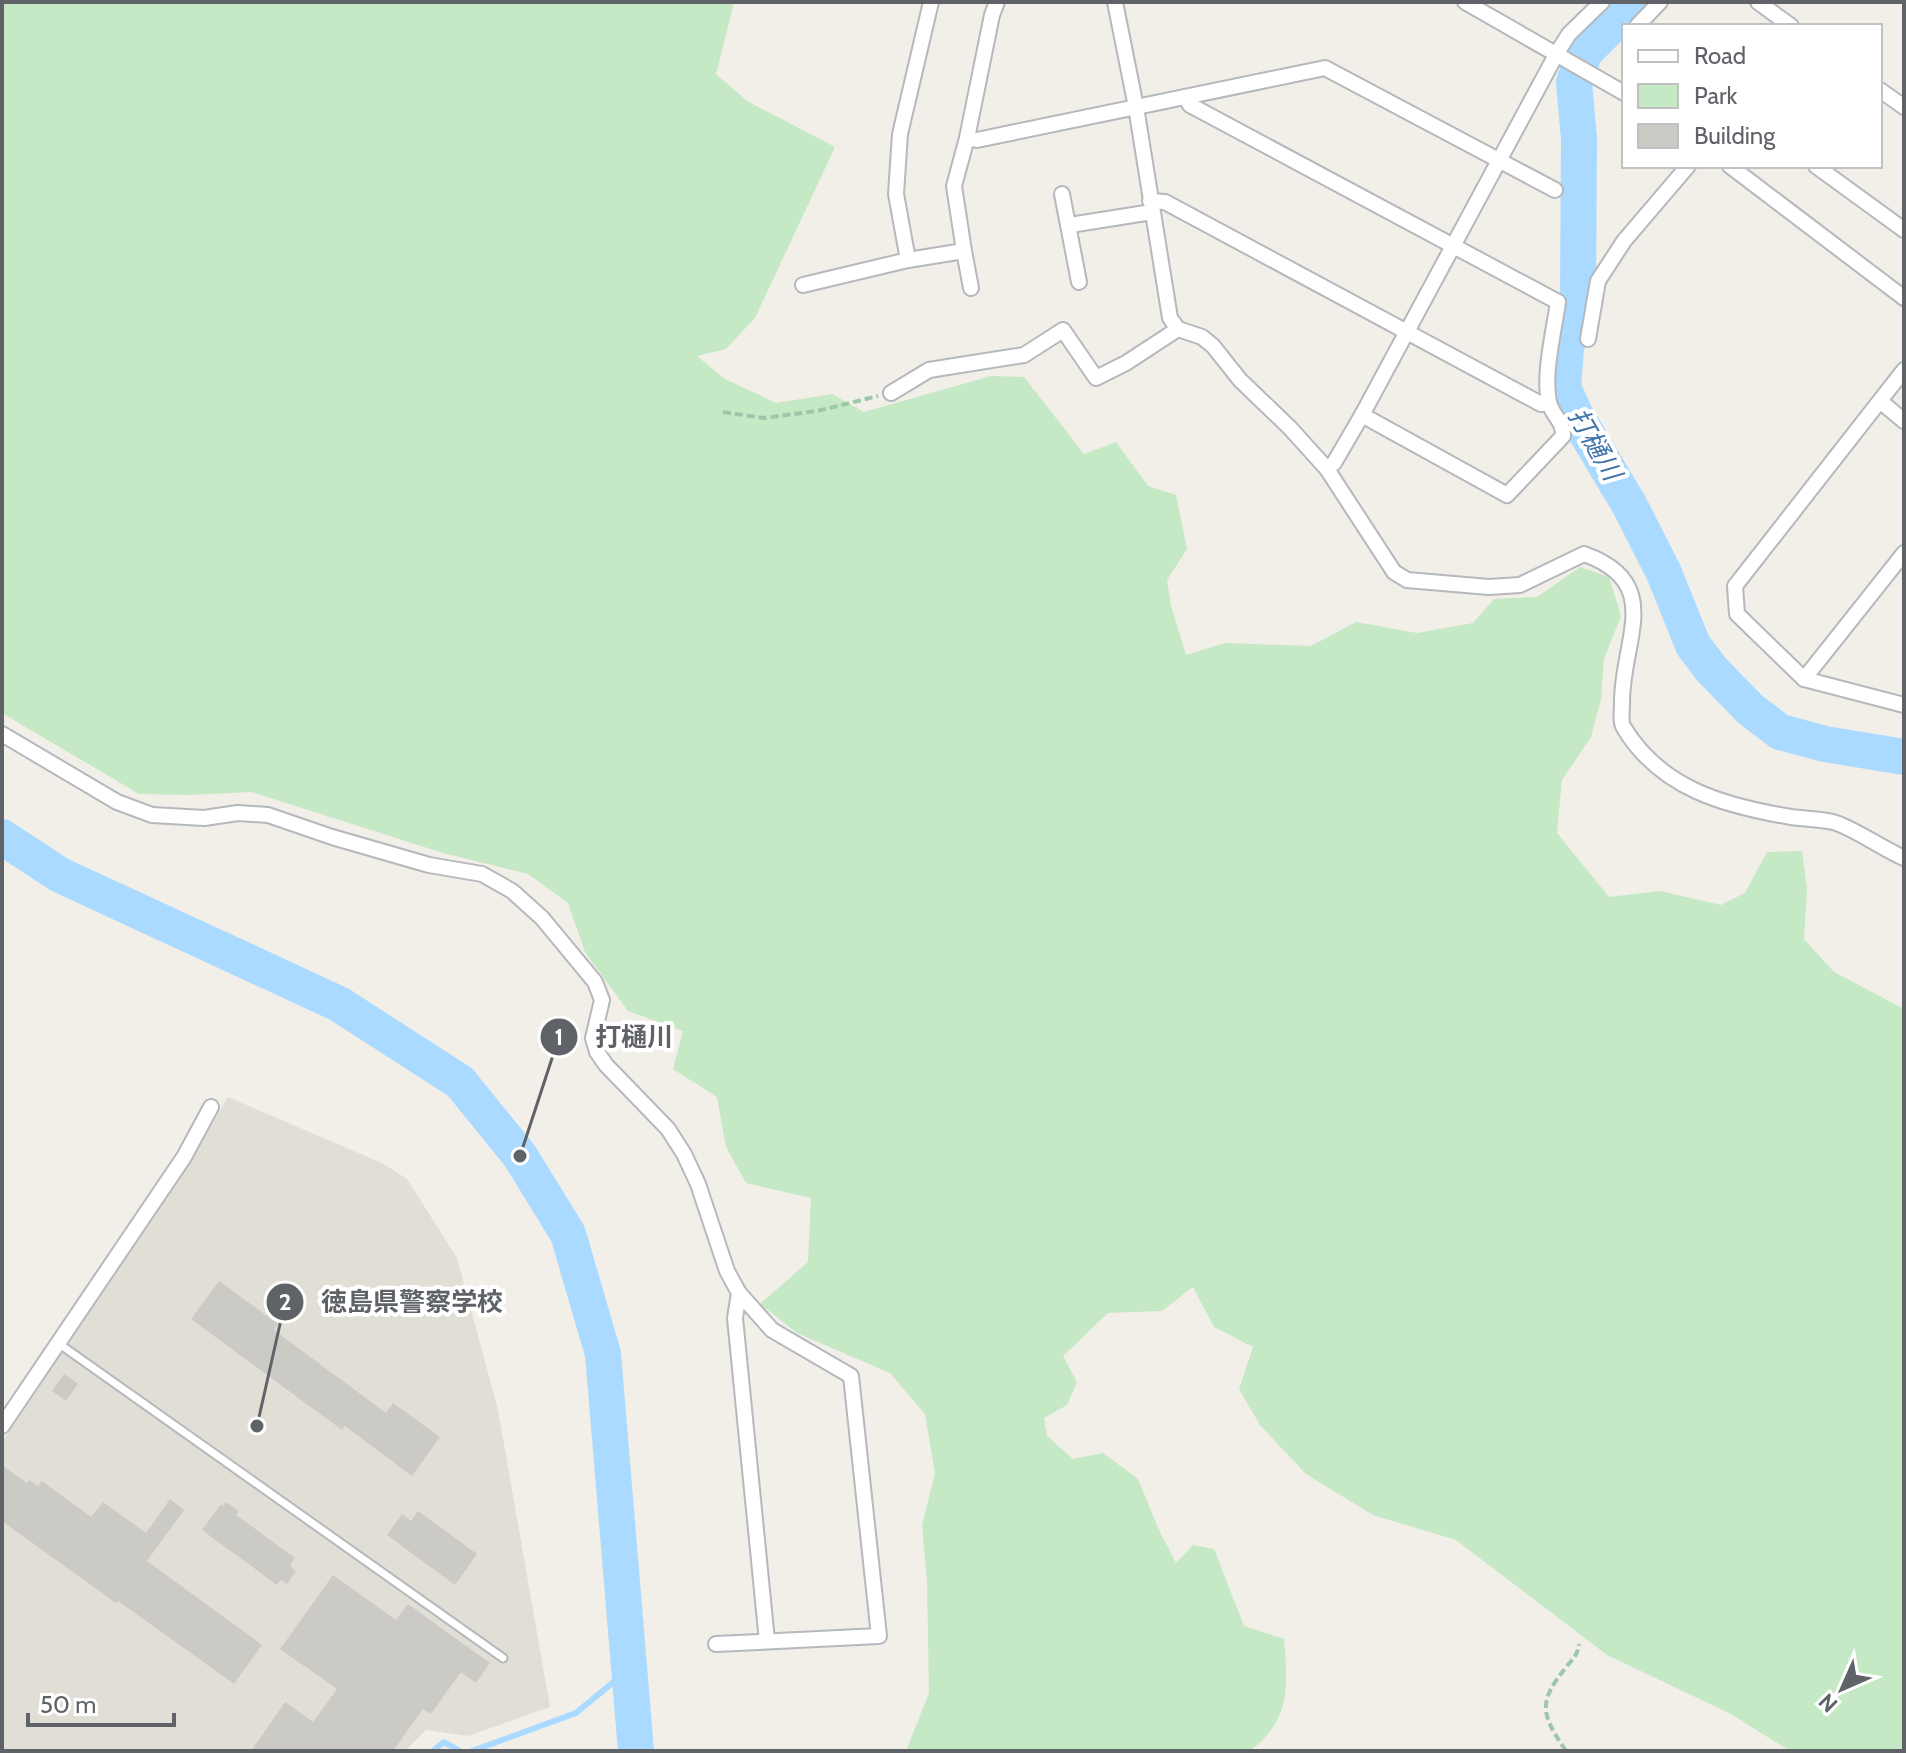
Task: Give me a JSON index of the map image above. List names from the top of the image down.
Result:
{
  "water": ["打樋川"],
  "places": ["打樋川", "徳島県警察学校"],
  "legend": ["Road", "Park", "Building"],
  "scale_bar": "50 m",
  "north": "bottom left"
}
